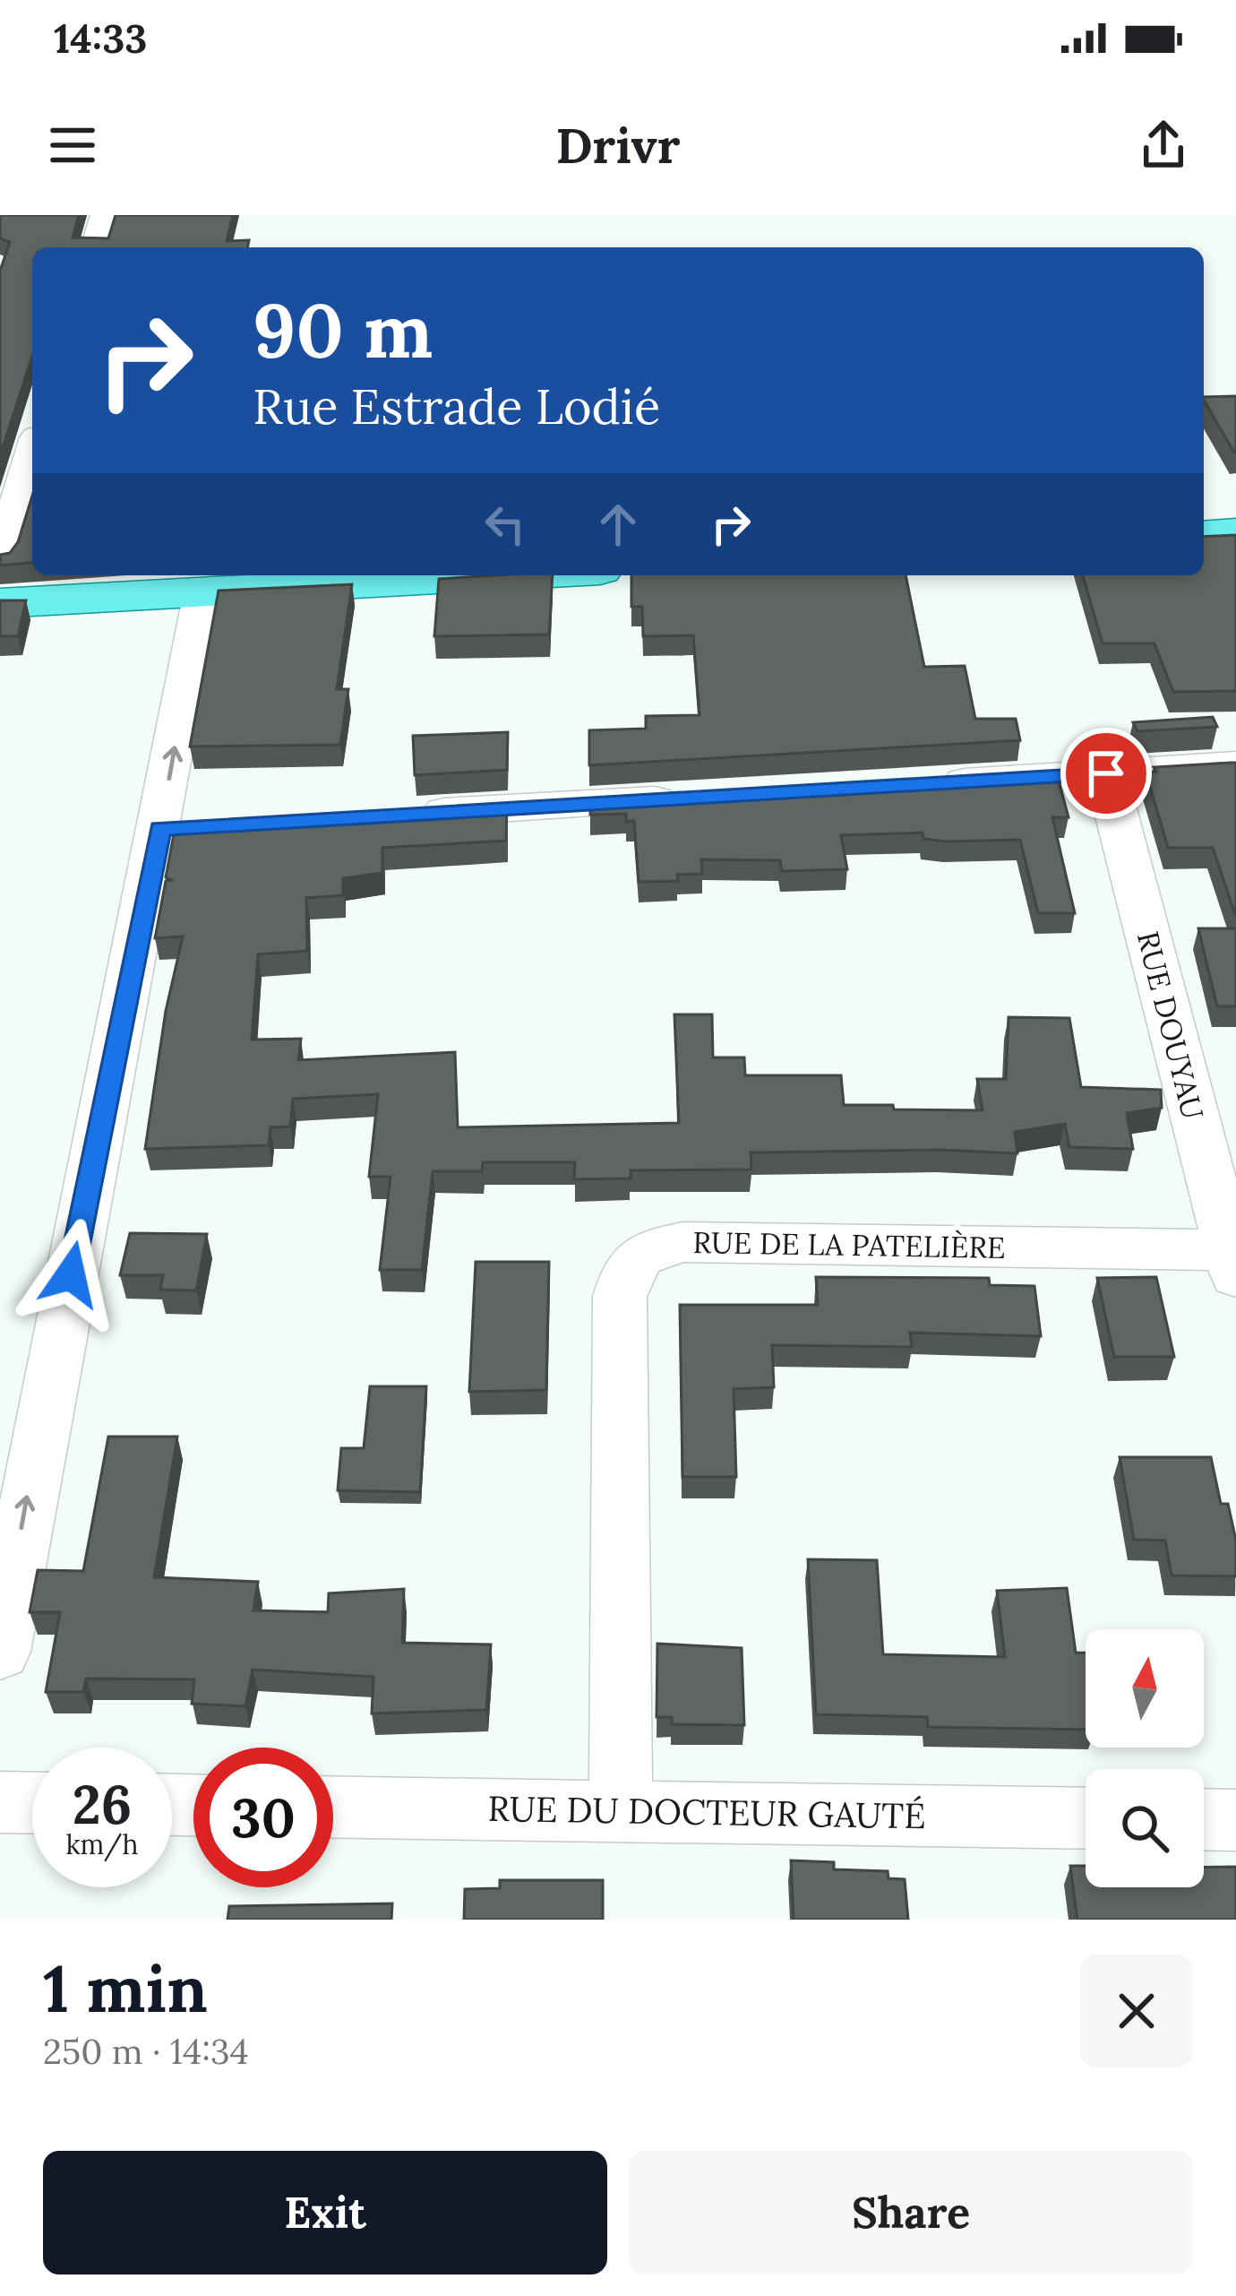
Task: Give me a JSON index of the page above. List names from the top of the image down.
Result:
{
  "streets": {
    "street": ["RUE DOUYAU", "RUE DE LA PATELIÈRE", "RUE DU DOCTEUR GAUTÉ"]
  },
  "crossings": [
    ["RUE DOUYAU", "RUE DE LA PATELIÈRE"],
    ["RUE DE LA PATELIÈRE", "RUE DU DOCTEUR GAUTÉ"]
  ],
  "north": "top",
  "page": {
    "status": "14:33",
    "header": "Drivr",
    "turn": ["90 m", "Rue Estrade Lodié"],
    "speed": "26 km/h",
    "limit": "30",
    "heading": ["1 min", "250 m · 14:34"],
    "buttons": ["Exit", "Share"]
  }
}
